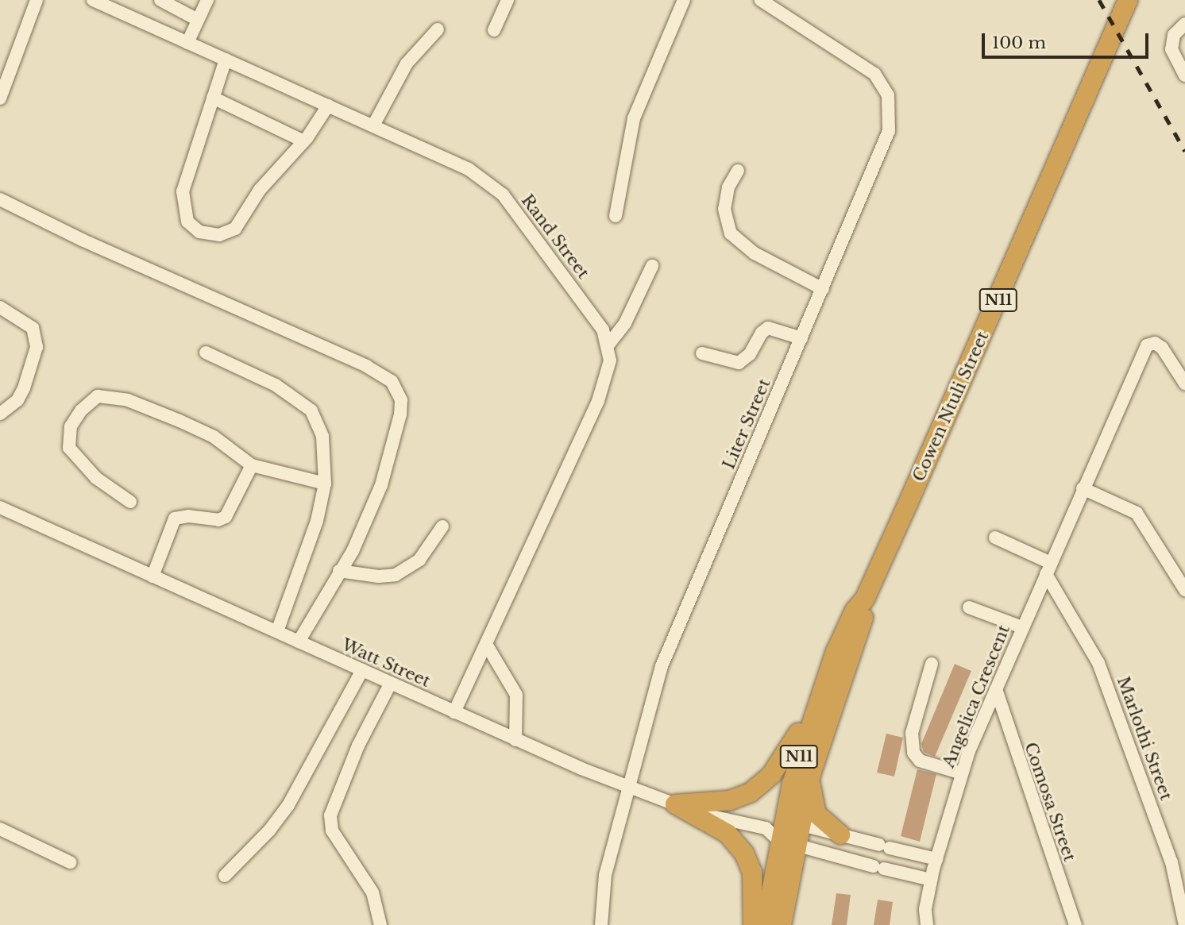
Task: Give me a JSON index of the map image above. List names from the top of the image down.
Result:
{
  "streets": {
    "highway": ["N11", "Cowen Ntuli Street"],
    "street": [
      "Rand Street",
      "Liter Street",
      "Watt Street",
      "Angelica Crescent",
      "Marlothi Street",
      "Comosa Street"
    ]
  },
  "crossings": [
    ["Cowen Ntuli Street", "Watt Street"],
    ["Liter Street", "Watt Street"],
    ["Watt Street", "Angelica Crescent"],
    ["Angelica Crescent", "Marlothi Street"],
    ["Angelica Crescent", "Comosa Street"]
  ],
  "scale_bar": "100 m"
}
